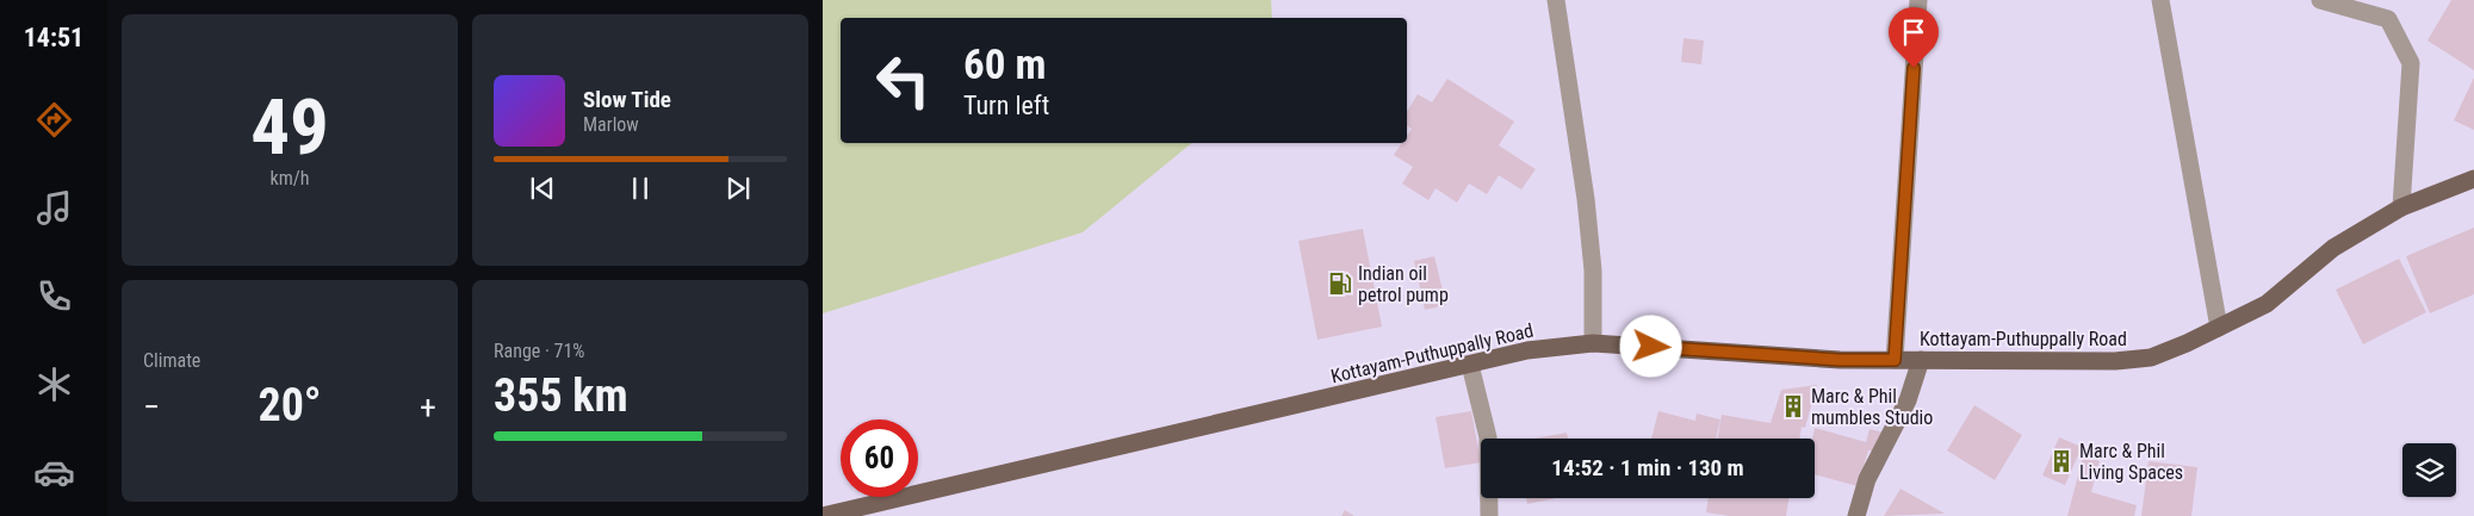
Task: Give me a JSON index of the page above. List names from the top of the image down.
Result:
{
  "streets": {
    "main road": ["Kottayam-Puthuppally Road"]
  },
  "places": {
    "fuel station": ["Indian oil petrol pump"],
    "building": ["Marc & Phil mumbles Studio", "Marc & Phil Living Spaces"]
  },
  "page": {
    "tabs": "14:51",
    "tile": [
      ["49", "km/h"],
      "Climate",
      ["Range · 71%", "355 km"]
    ],
    "turn": ["60 m", "Turn left"],
    "song": ["Slow Tide", "Marlow"],
    "heat": ["−", "20°", "+"],
    "limit": "60",
    "trip": "14:52 · 1 min · 130 m"
  }
}
